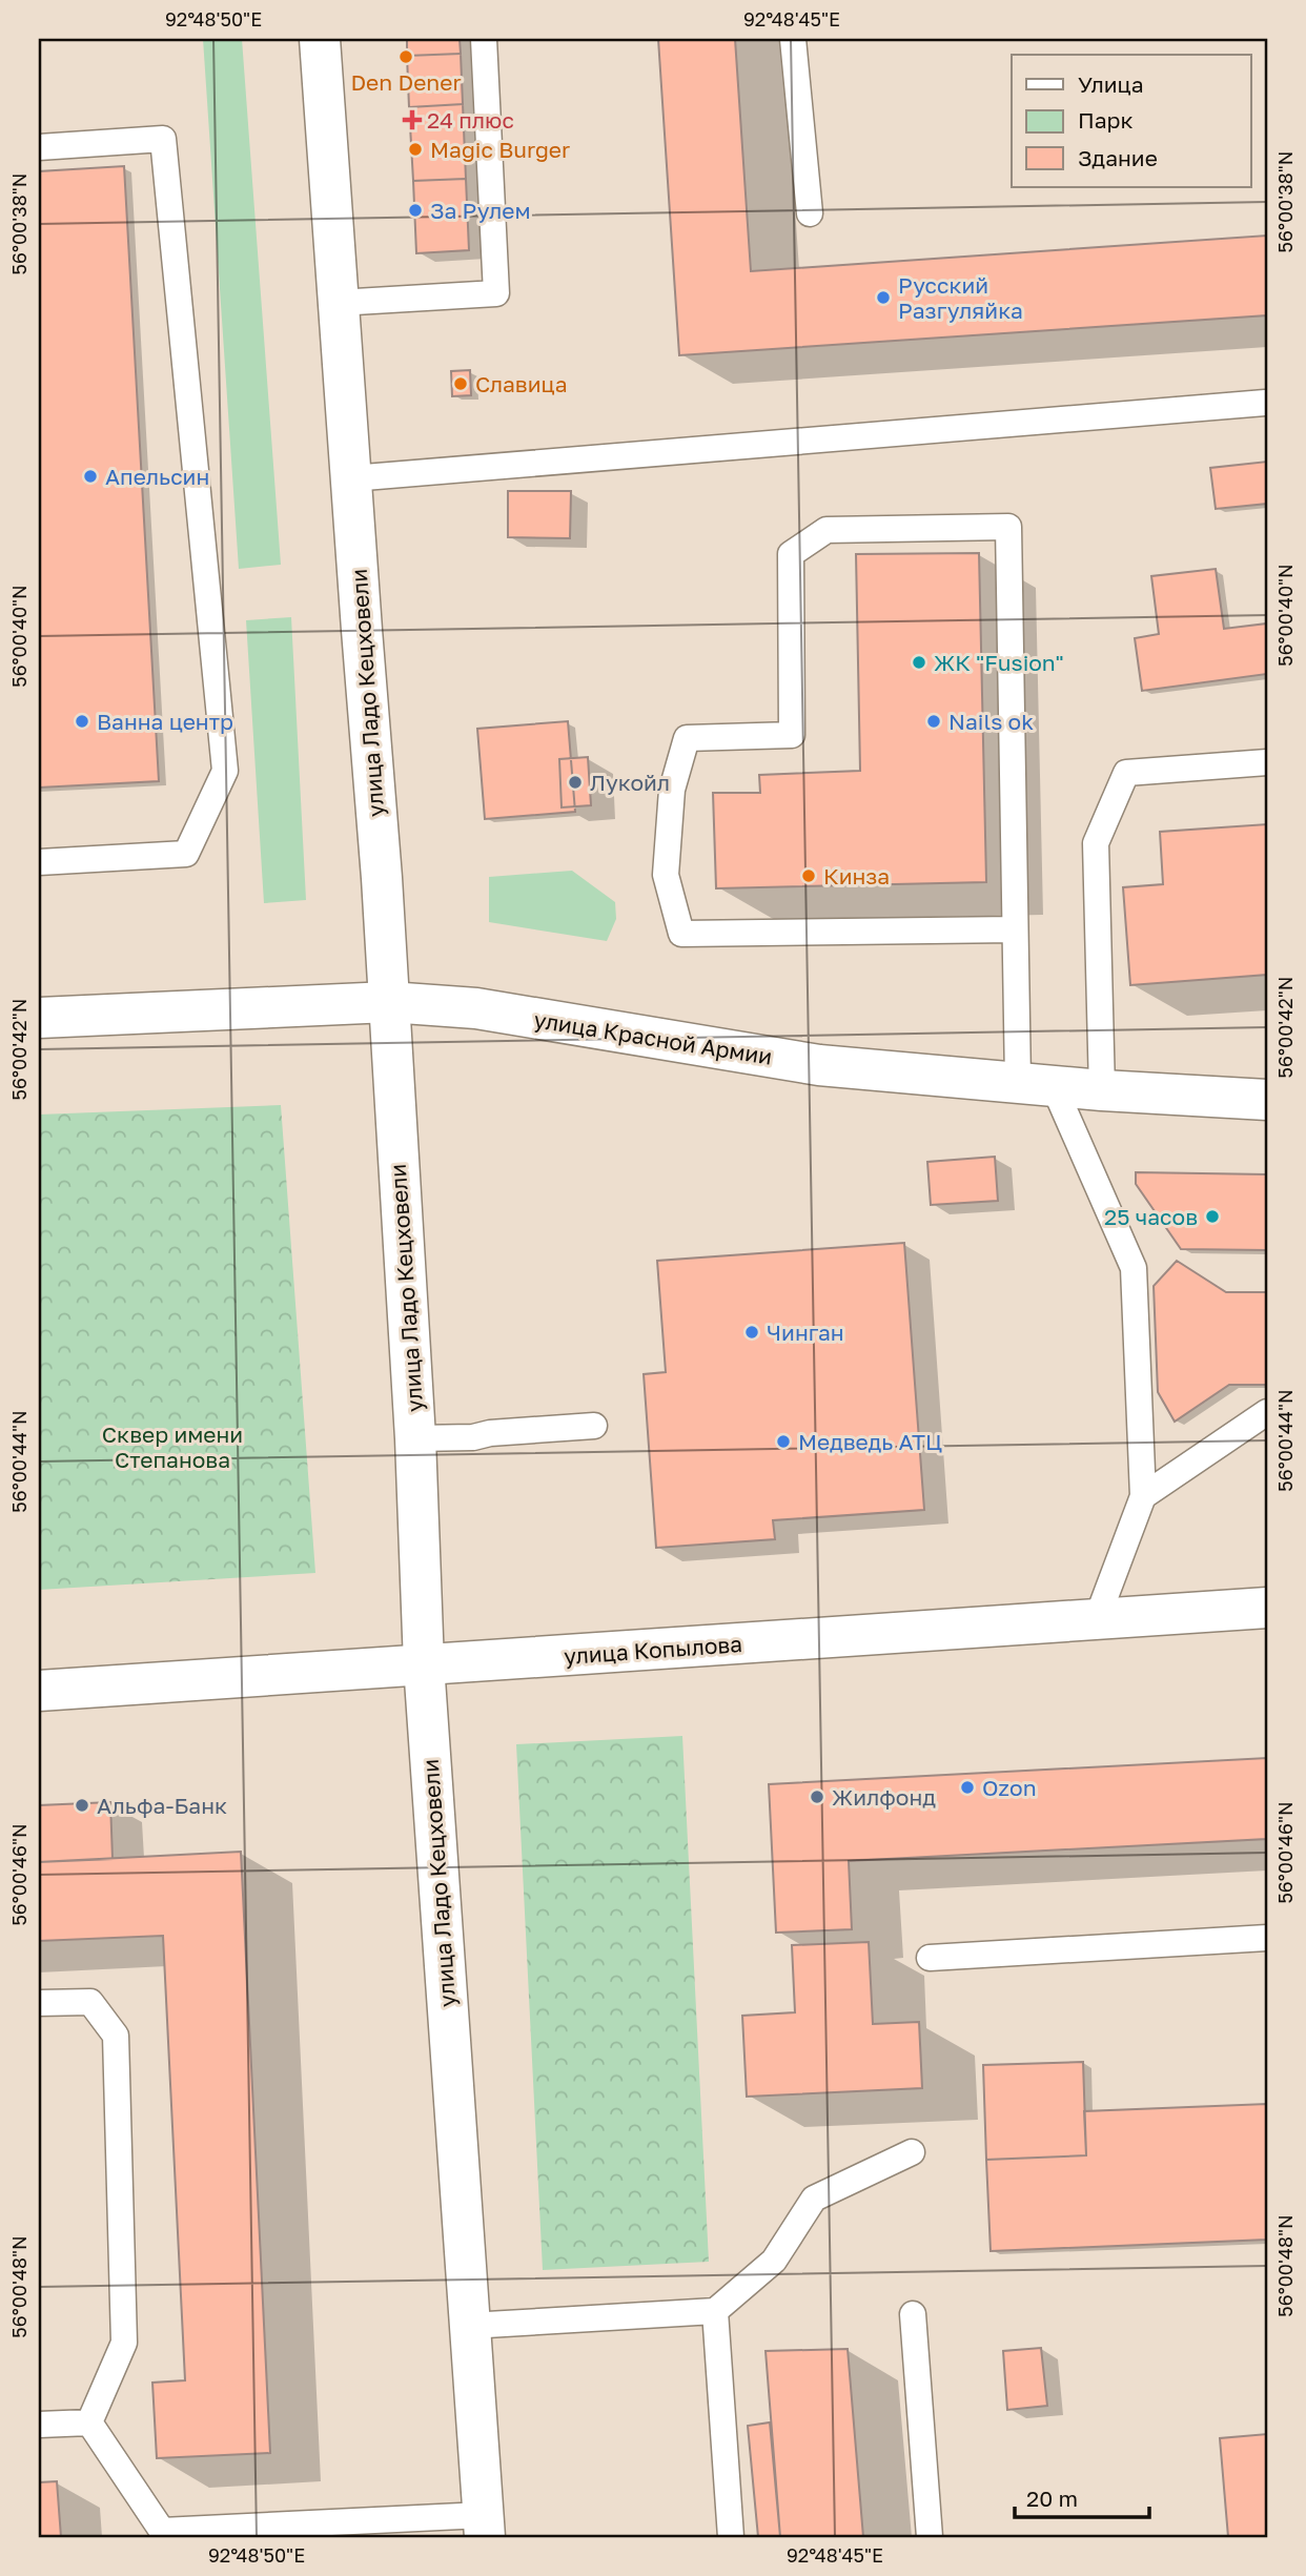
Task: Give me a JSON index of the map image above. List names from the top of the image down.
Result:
{
  "streets": {
    "main road": ["улица Ладо Кецховели", "улица Красной Армии", "улица Копылова"]
  },
  "crossings": [
    ["улица Ладо Кецховели", "улица Красной Армии"],
    ["улица Ладо Кецховели", "улица Копылова"]
  ],
  "parks": ["Сквер имени Степанова"],
  "places": {
    "other": [
      "Den Dener",
      "Magic Burger",
      "За Рулем",
      "Русский Разгуляйка",
      "Славица",
      "Апельсин",
      "ЖК \"Fusion\"",
      "Ванна центр",
      "Nails ok",
      "Лукойл",
      "Кинза",
      "25 часов",
      "Чинган",
      "Медведь АТЦ",
      "Ozon",
      "Жилфонд",
      "Альфа-Банк"
    ],
    "health": ["24 плюс"]
  },
  "legend": ["Улица", "Парк", "Здание"],
  "scale_bar": "20 m",
  "coordinates": [
    "92°48'50\"E",
    "92°48'45\"E",
    "56°00'38\"N",
    "56°00'40\"N",
    "56°00'42\"N",
    "56°00'44\"N",
    "56°00'46\"N",
    "56°00'48\"N"
  ]
}
